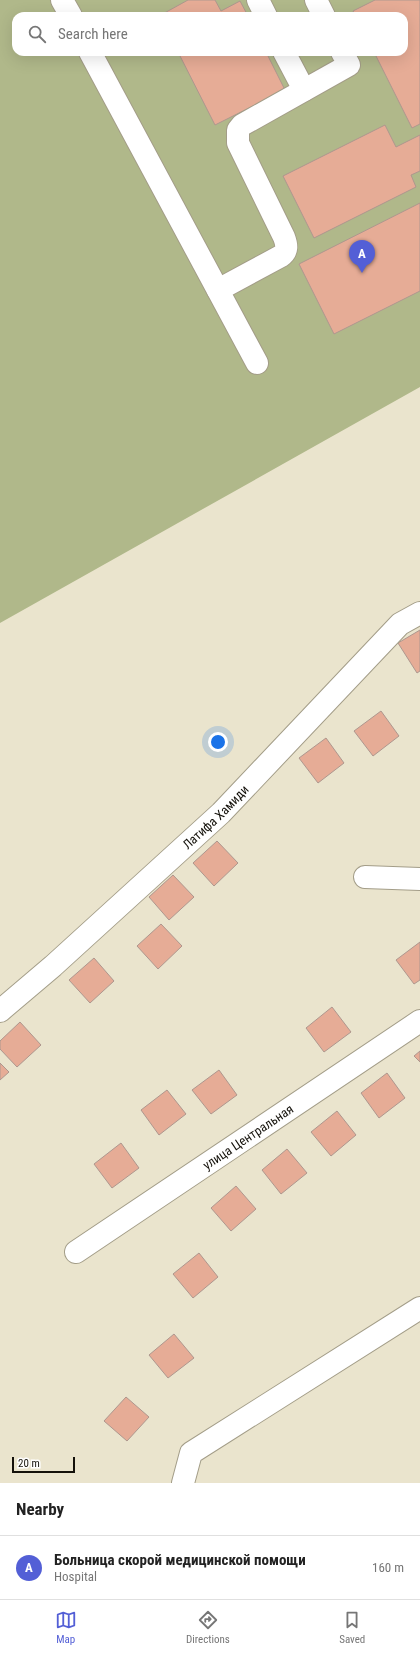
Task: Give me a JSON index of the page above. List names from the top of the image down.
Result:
{
  "streets": {
    "street": ["Латифа Хамиди", "улица Центральная"]
  },
  "scale_bar": "20 m",
  "page": {
    "search": "Search here",
    "pins": "A",
    "scale": "20 m",
    "heading": "Nearby",
    "list": [
      {
        "mark": "A",
        "name": "Больница скорой медицинской помощи",
        "note": "Hospital",
        "value": "160 m"
      }
    ],
    "nav": ["Map", "Directions", "Saved"]
  }
}
